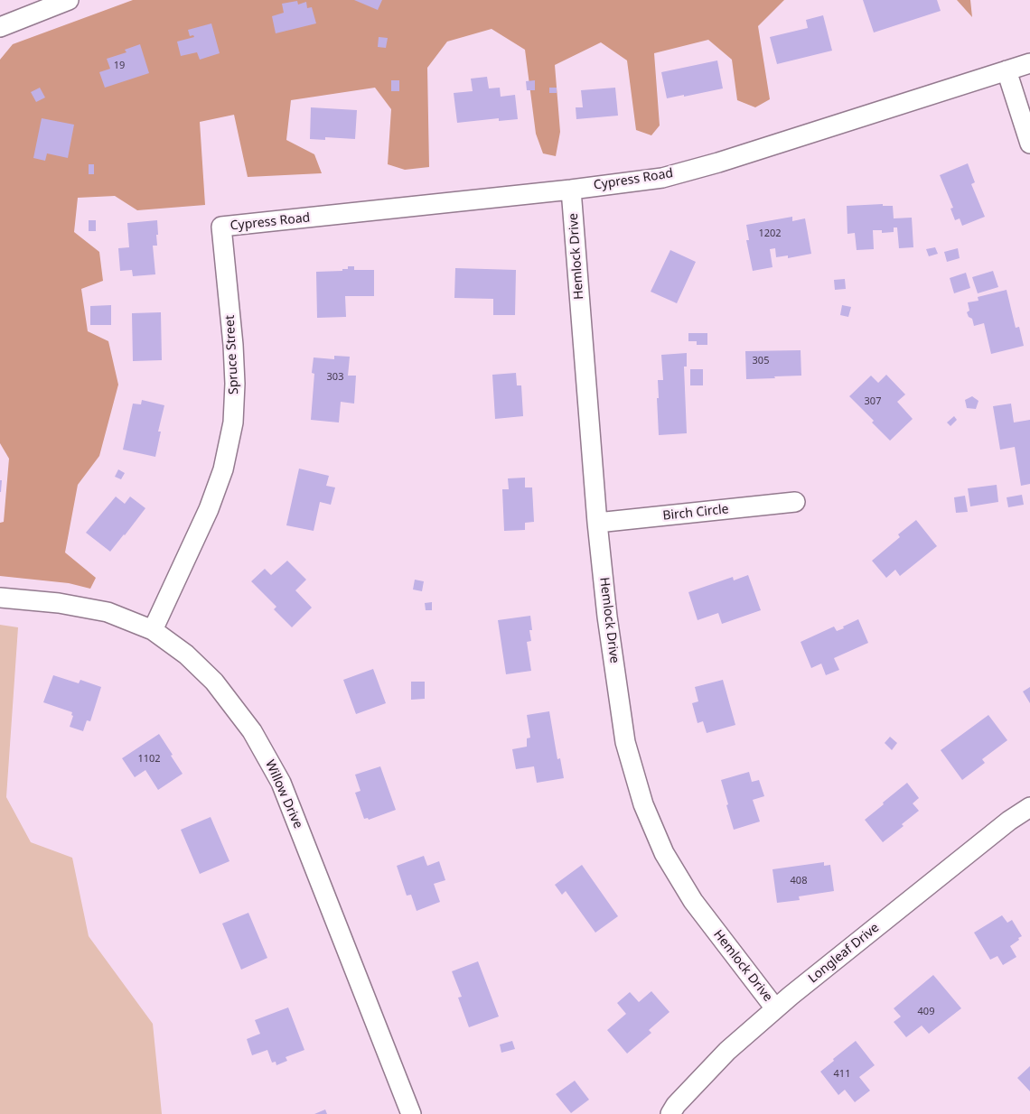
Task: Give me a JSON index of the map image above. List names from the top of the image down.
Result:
{
  "streets": {
    "street": [
      "Cypress Road",
      "Hemlock Drive",
      "Spruce Street",
      "Birch Circle",
      "Willow Drive",
      "Longleaf Drive"
    ]
  },
  "crossings": [
    ["Cypress Road", "Hemlock Drive"],
    ["Cypress Road", "Spruce Street"],
    ["Hemlock Drive", "Birch Circle"],
    ["Hemlock Drive", "Longleaf Drive"],
    ["Spruce Street", "Willow Drive"]
  ],
  "house_numbers": [
    "19",
    "1202",
    "305",
    "303",
    "307",
    "1102",
    "408",
    "409",
    "411"
  ]
}
